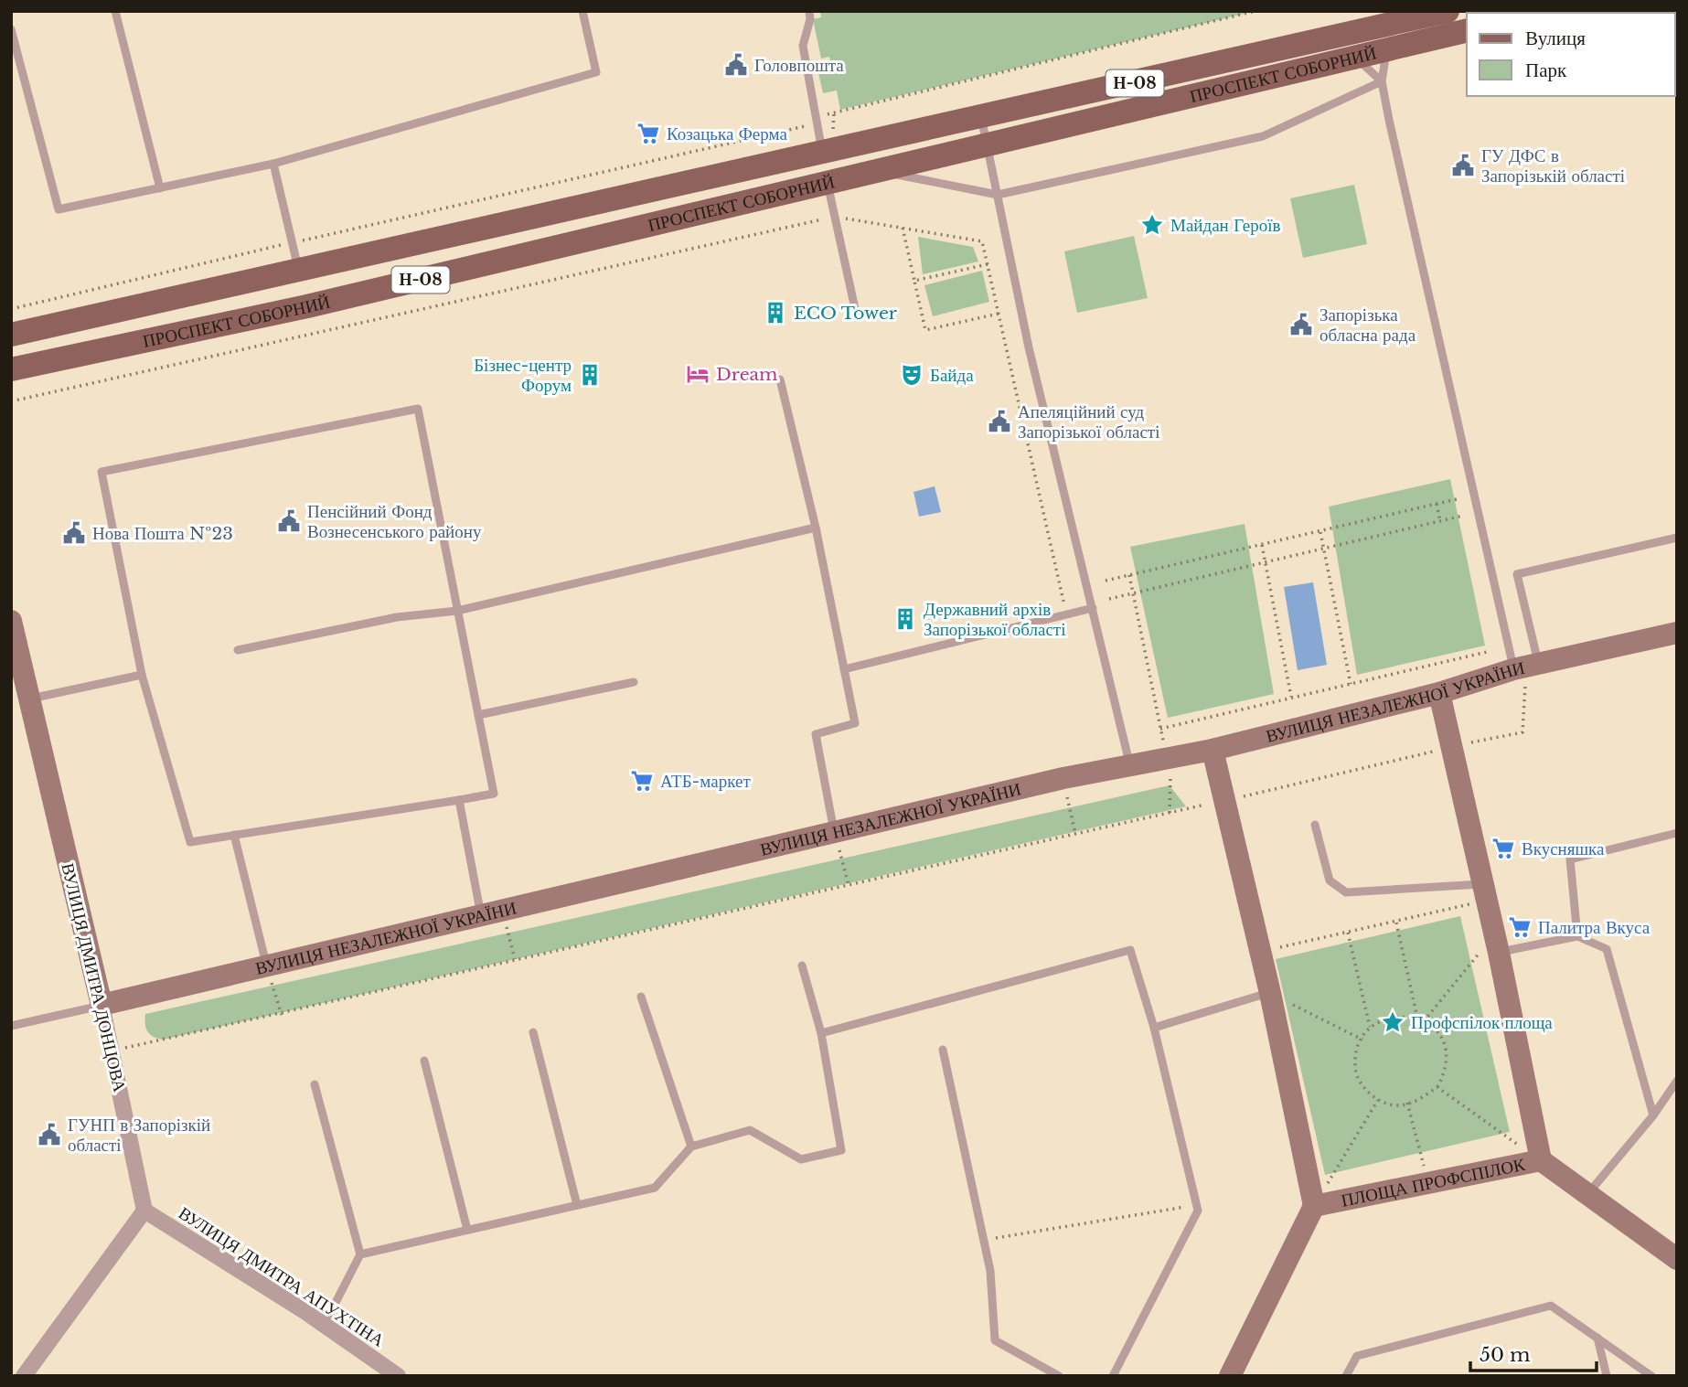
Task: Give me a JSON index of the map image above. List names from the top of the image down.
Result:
{
  "streets": {
    "main road": ["ПРОСПЕКТ СОБОРНИЙ", "Н-08"],
    "street": [
      "ВУЛИЦЯ НЕЗАЛЕЖНОЇ УКРАЇНИ",
      "ВУЛИЦЯ ДМИТРА ДОНЦОВА",
      "ПЛОЩА ПРОФСПІЛОК",
      "ВУЛИЦЯ ДМИТРА АПУХТІНА"
    ]
  },
  "crossings": [
    ["ВУЛИЦЯ НЕЗАЛЕЖНОЇ УКРАЇНИ", "ВУЛИЦЯ ДМИТРА ДОНЦОВА"],
    ["ВУЛИЦЯ НЕЗАЛЕЖНОЇ УКРАЇНИ", "ПЛОЩА ПРОФСПІЛОК"],
    ["ВУЛИЦЯ ДМИТРА ДОНЦОВА", "ВУЛИЦЯ ДМИТРА АПУХТІНА"]
  ],
  "places": {
    "public building": [
      "Головпошта",
      "ГУ ДФС в Запорізькій області",
      "Запорізька обласна рада",
      "Апеляційний суд Запорізької області",
      "Пенсійний Фонд Вознесенського району",
      "Нова Пошта №23",
      "ГУНП в Запорізкій області"
    ],
    "supermarket": [
      "Козацька Ферма",
      "АТБ-маркет",
      "Вкусняшка",
      "Палитра Вкуса"
    ],
    "place": ["Майдан Героїв", "Профспілок площа"],
    "building": ["ECO Tower", "Бізнес-центр Форум", "Державний архів Запорізької області"],
    "hotel": ["Dream"],
    "theatre": ["Байда"]
  },
  "legend": ["Вулиця", "Парк"],
  "scale_bar": "50 m"
}
